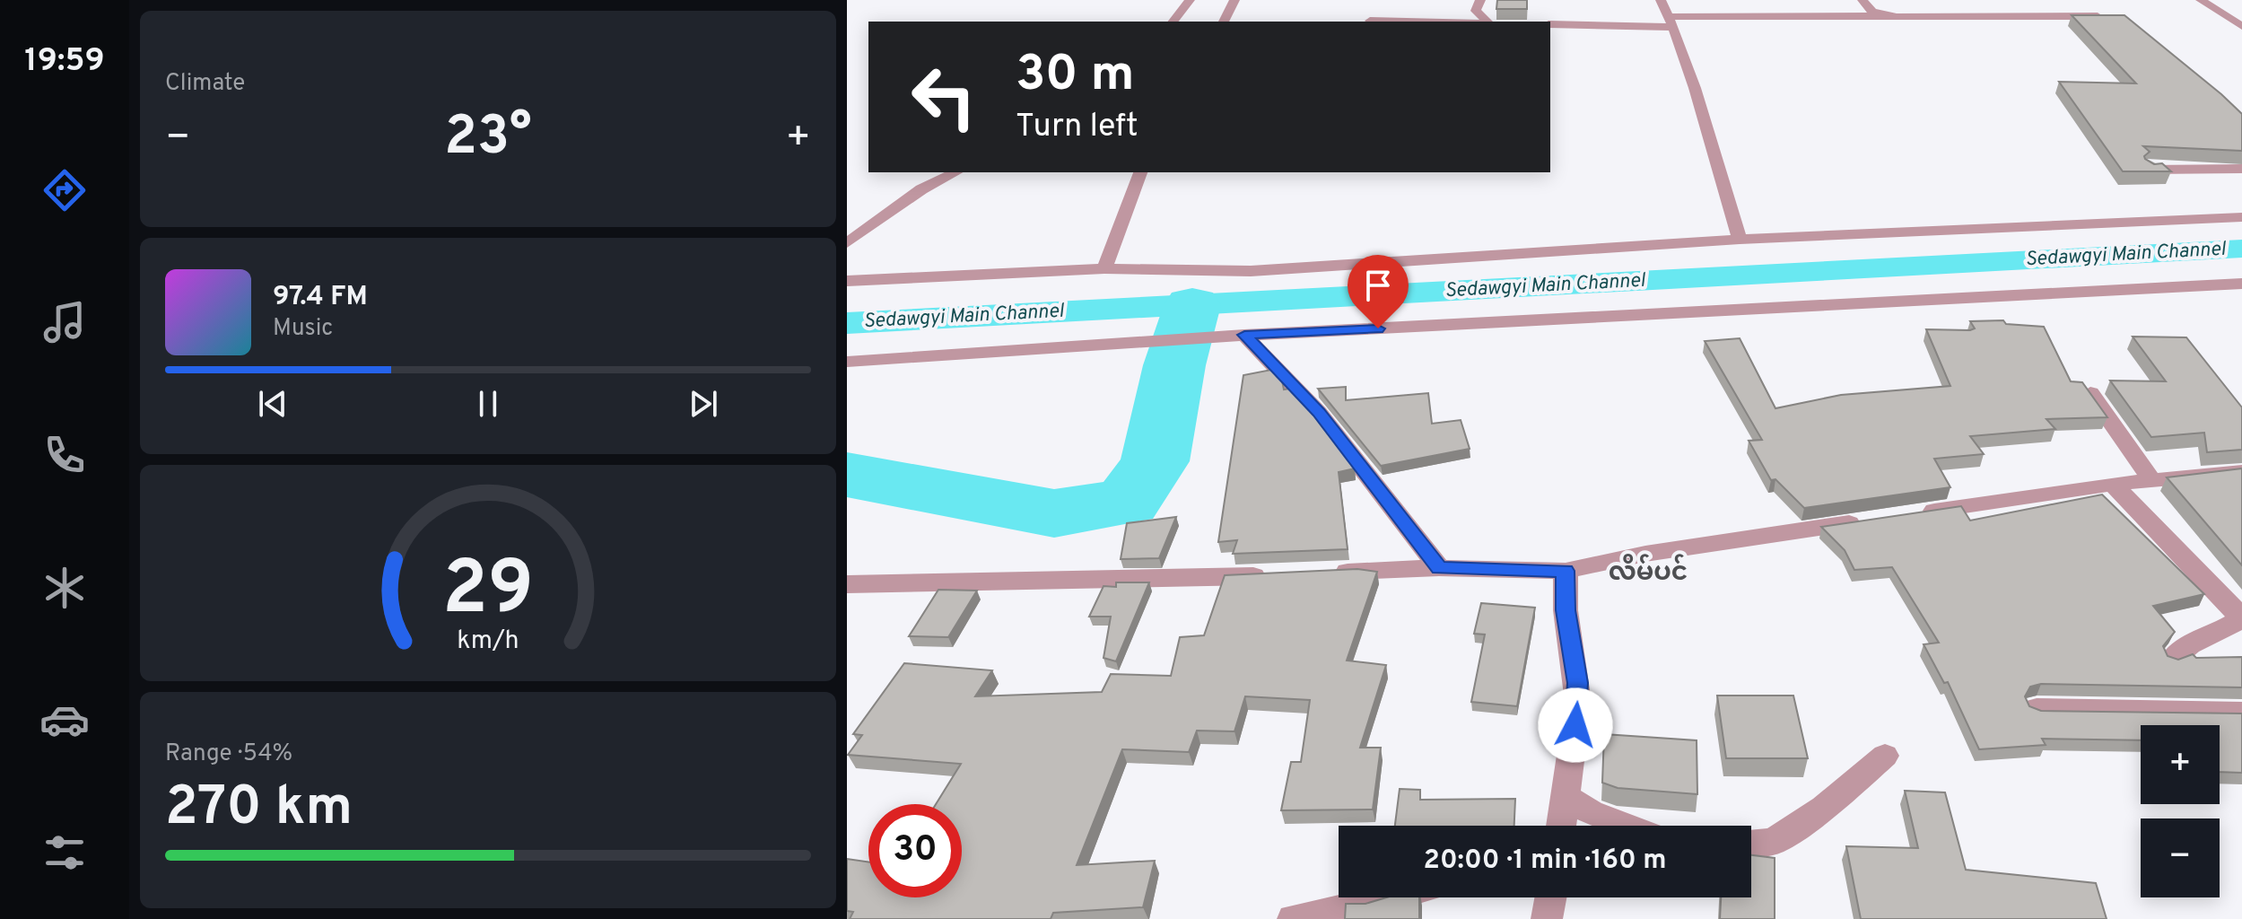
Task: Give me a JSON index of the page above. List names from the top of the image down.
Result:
{
  "districts": ["လိမ်ပင်"],
  "water": ["Sedawgyi Main Channel"],
  "page": {
    "tabs": "19:59",
    "tile": [
      "Climate",
      ["Range · 54%", "270 km"]
    ],
    "turn": ["30 m", "Turn left"],
    "heat": ["−", "23°", "+"],
    "song": ["97.4 FM", "Music"],
    "map_buttons": ["+", "−"],
    "limit": "30",
    "trip": "20:00 · 1 min · 160 m",
    "gauge": ["29", "km/h"]
  }
}
